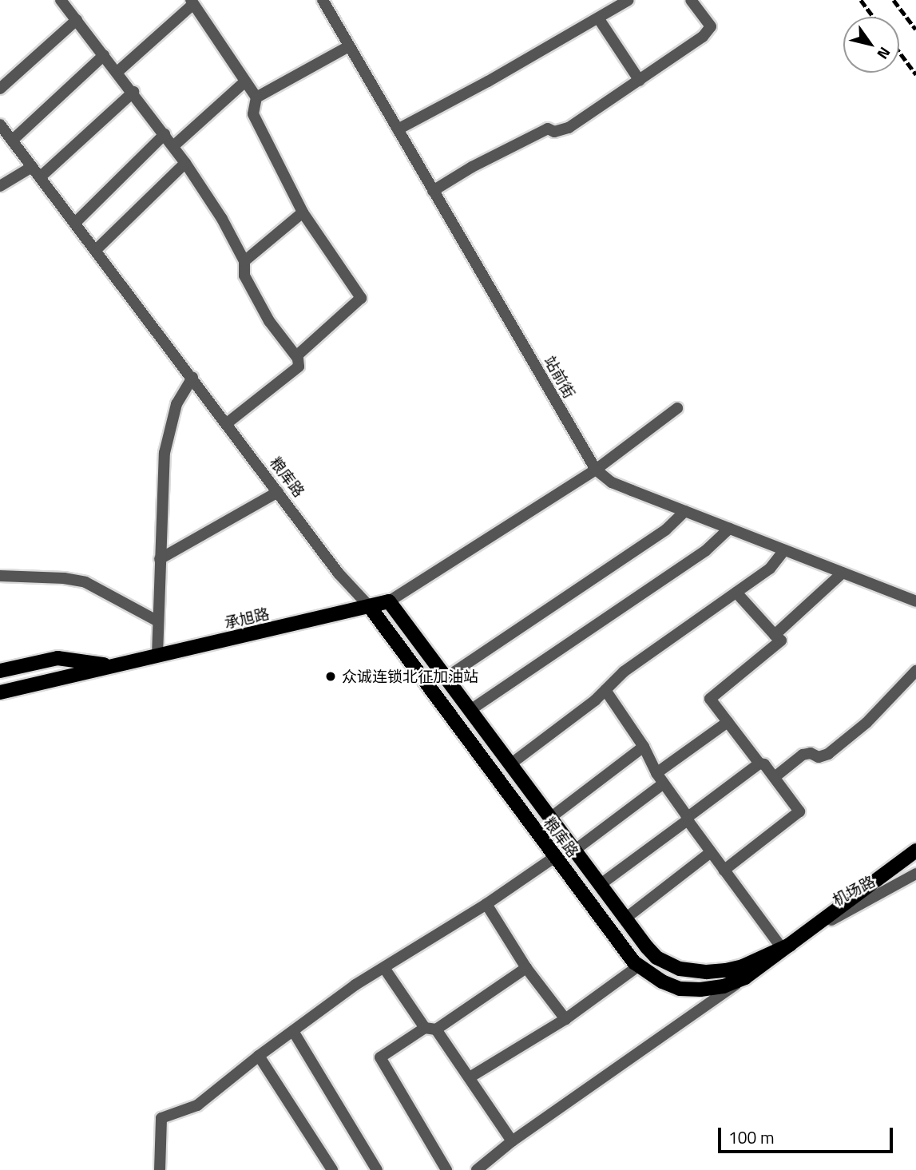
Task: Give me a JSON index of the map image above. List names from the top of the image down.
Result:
{
  "streets": {
    "main road": ["粮库路", "承旭路"],
    "street": ["站前街", "机场路"]
  },
  "crossings": [
    ["粮库路", "承旭路"]
  ],
  "places": ["众诚连锁北征加油站"],
  "scale_bar": "100 m",
  "north": "bottom right"
}
